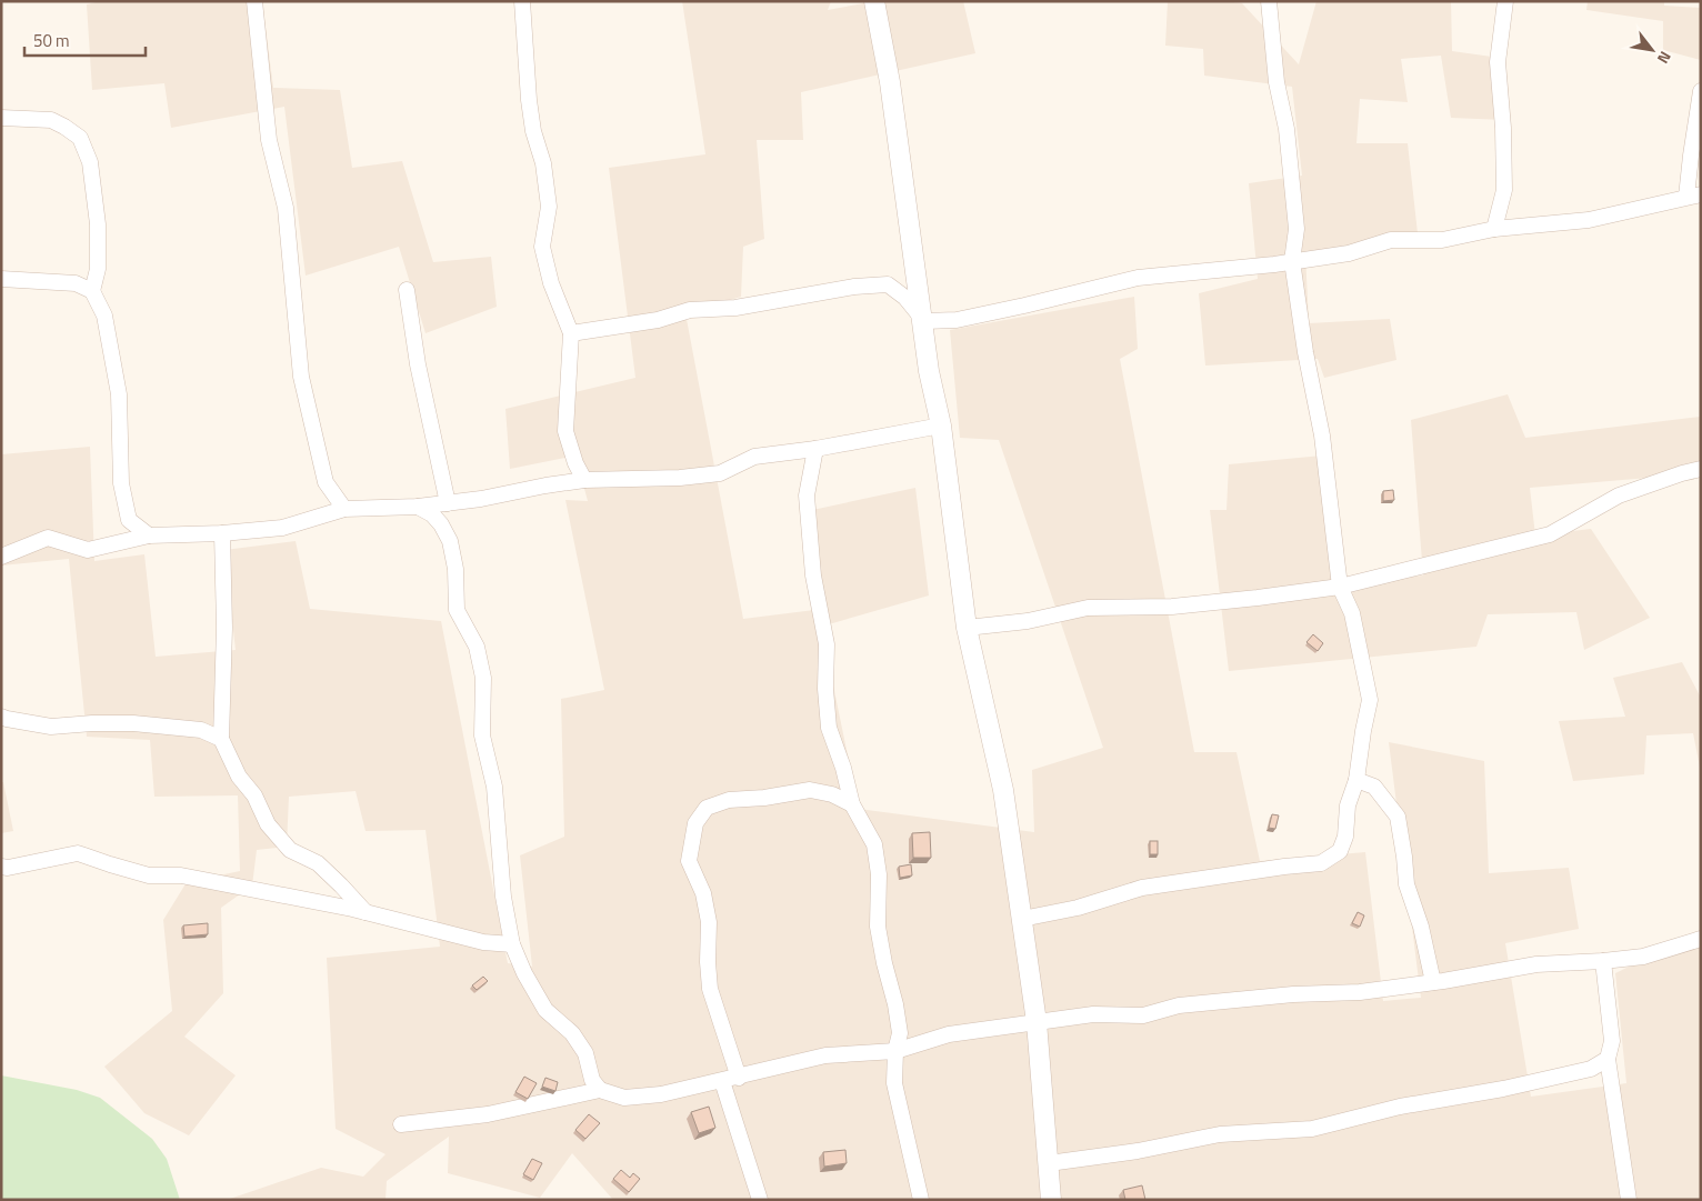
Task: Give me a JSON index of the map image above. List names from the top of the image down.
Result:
{
  "scale_bar": "50 m",
  "north": "bottom right"
}
